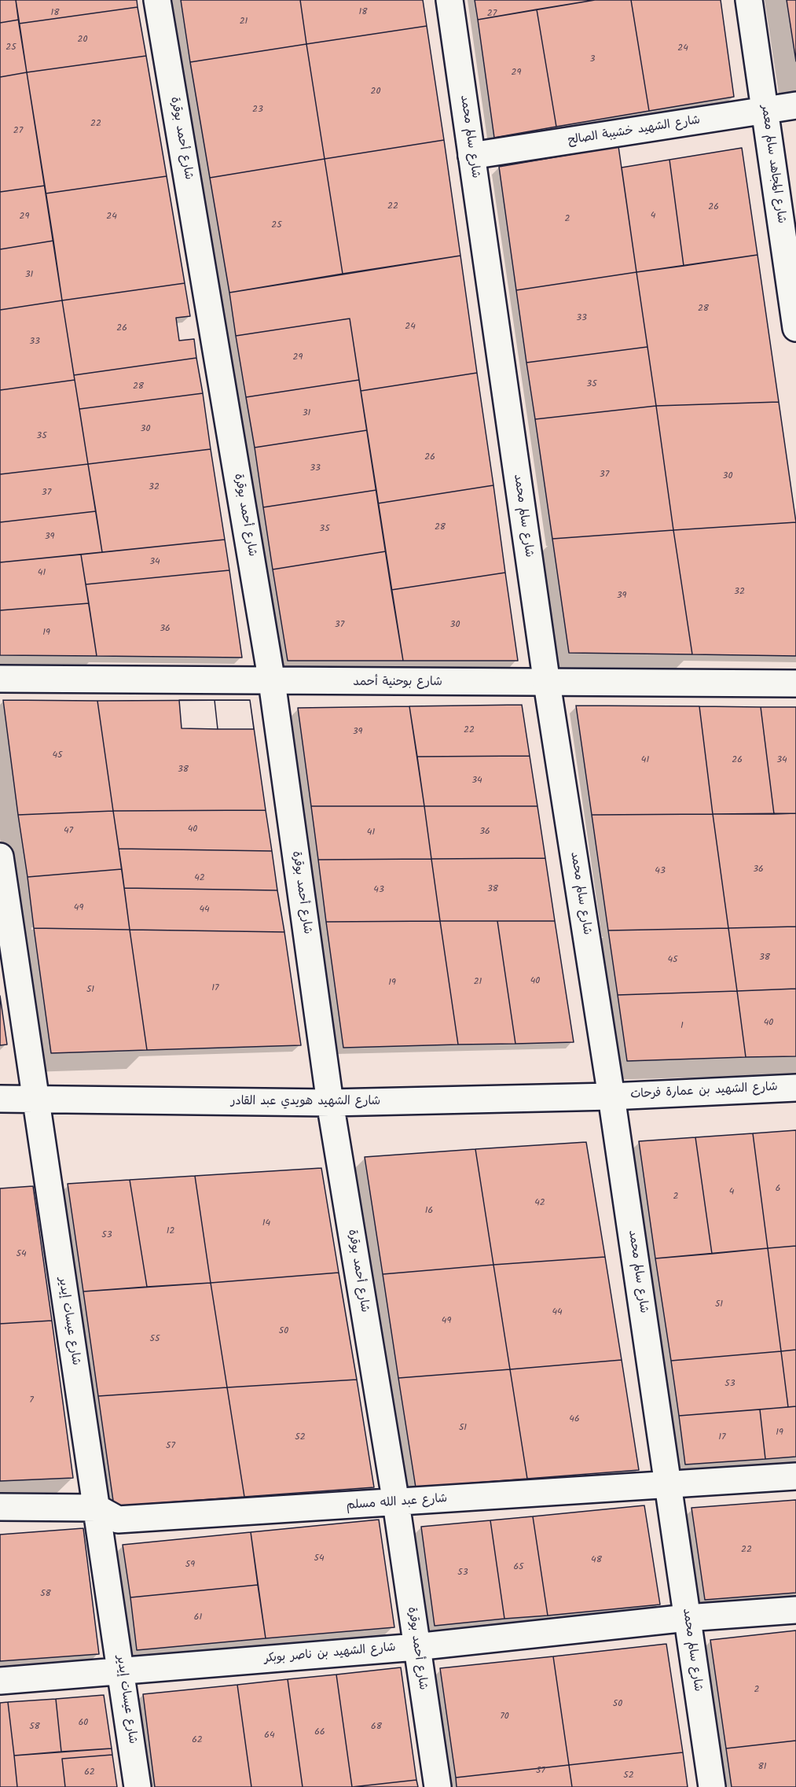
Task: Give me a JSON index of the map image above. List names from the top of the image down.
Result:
{
  "streets": {
    "street": [
      "شارع الشهيد خشيبة الصالح",
      "شارع سالم محمد",
      "شارع أحمد بوقرة",
      "شارع المجاهد سالم معمر",
      "شارع بوحنية أحمد",
      "شارع الشهيد بن عمارة فرحات",
      "شارع الشهيد هويدي عبد القادر",
      "شارع عيسات إيدير",
      "شارع عبد الله مسلم",
      "شارع الشهيد بن ناصر بوبكر"
    ]
  },
  "crossings": [
    ["شارع الشهيد خشيبة الصالح", "شارع سالم محمد"],
    ["شارع الشهيد خشيبة الصالح", "شارع المجاهد سالم معمر"],
    ["شارع سالم محمد", "شارع بوحنية أحمد"],
    ["شارع سالم محمد", "شارع الشهيد بن عمارة فرحات"],
    ["شارع سالم محمد", "شارع الشهيد هويدي عبد القادر"],
    ["شارع سالم محمد", "شارع عبد الله مسلم"],
    ["شارع سالم محمد", "شارع الشهيد بن ناصر بوبكر"],
    ["شارع أحمد بوقرة", "شارع بوحنية أحمد"],
    ["شارع أحمد بوقرة", "شارع الشهيد هويدي عبد القادر"],
    ["شارع أحمد بوقرة", "شارع عبد الله مسلم"],
    ["شارع أحمد بوقرة", "شارع الشهيد بن ناصر بوبكر"],
    ["شارع الشهيد بن عمارة فرحات", "شارع الشهيد هويدي عبد القادر"],
    ["شارع الشهيد هويدي عبد القادر", "شارع عيسات إيدير"],
    ["شارع عيسات إيدير", "شارع عبد الله مسلم"],
    ["شارع عيسات إيدير", "شارع الشهيد بن ناصر بوبكر"]
  ],
  "house_numbers": [
    "18",
    "18",
    "27",
    "21",
    "20",
    "25",
    "24",
    "3",
    "29",
    "20",
    "23",
    "22",
    "27",
    "22",
    "26",
    "4",
    "29",
    "24",
    "2",
    "25",
    "31",
    "28",
    "33",
    "24",
    "26",
    "33",
    "29",
    "35",
    "28",
    "31",
    "30",
    "35",
    "26",
    "33",
    "37",
    "30",
    "32",
    "37",
    "28",
    "35",
    "39",
    "34",
    "41",
    "32",
    "39",
    "37",
    "30",
    "36",
    "19",
    "22",
    "39",
    "45",
    "41",
    "26",
    "34",
    "38",
    "34",
    "40",
    "47",
    "36",
    "41",
    "36",
    "43",
    "42",
    "38",
    "43",
    "49",
    "44",
    "38",
    "45",
    "40",
    "21",
    "19",
    "17",
    "51",
    "40",
    "1",
    "6",
    "4",
    "2",
    "42",
    "16",
    "14",
    "12",
    "53",
    "54",
    "51",
    "44",
    "49",
    "50",
    "55",
    "53",
    "7",
    "46",
    "51",
    "19",
    "52",
    "17",
    "57",
    "22",
    "54",
    "48",
    "59",
    "65",
    "53",
    "58",
    "61",
    "2",
    "50",
    "70",
    "60",
    "58",
    "68",
    "66",
    "64",
    "62",
    "81",
    "57",
    "62",
    "52"
  ]
}
